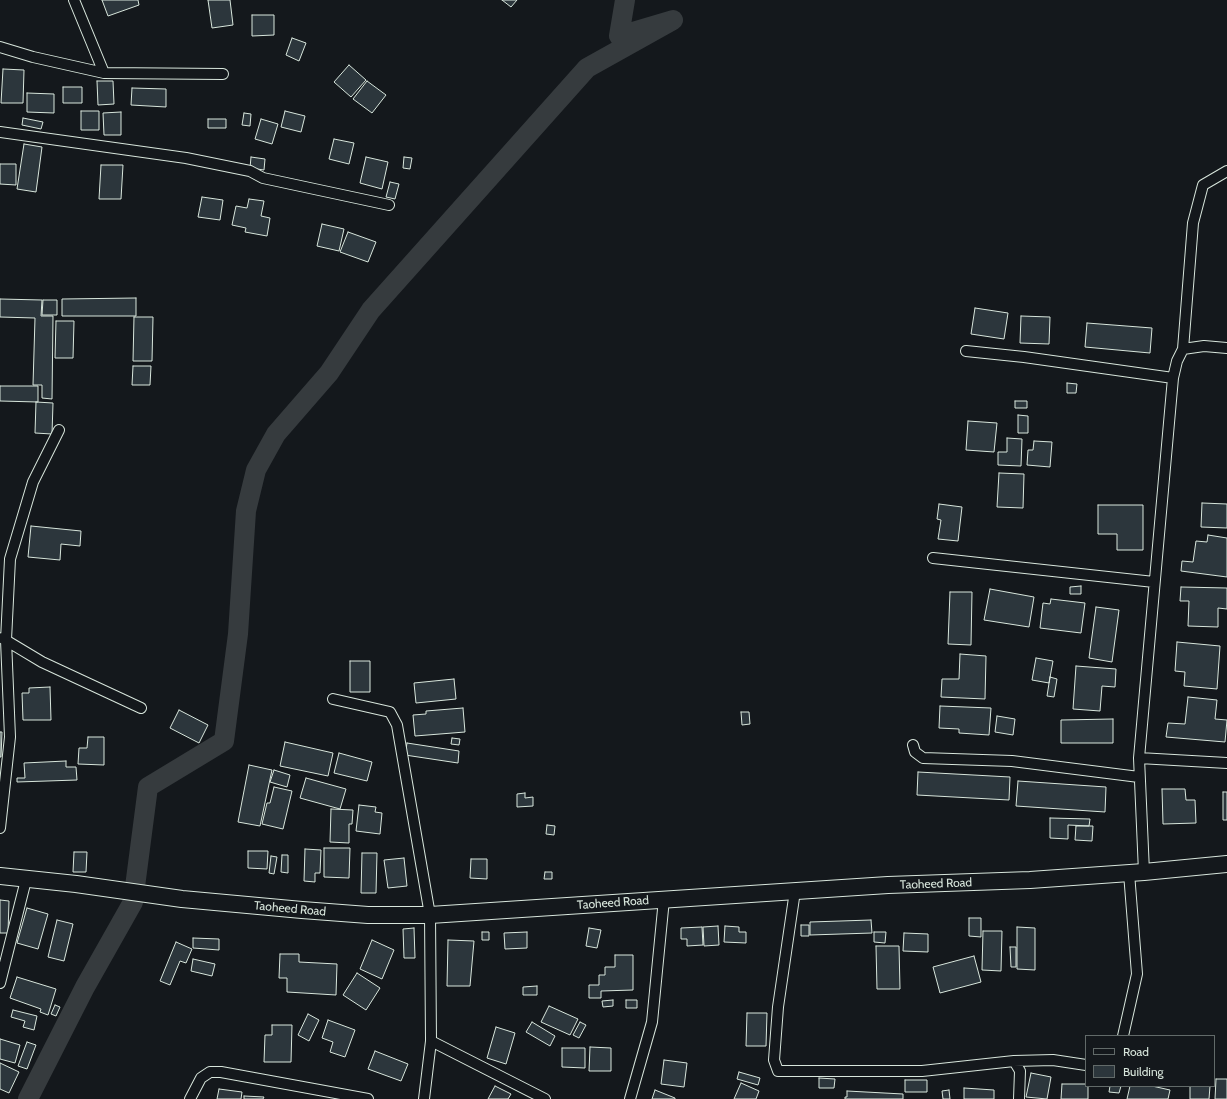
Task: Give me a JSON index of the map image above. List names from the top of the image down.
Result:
{
  "streets": {
    "main road": ["Taoheed Road"]
  },
  "legend": ["Road", "Building"]
}
